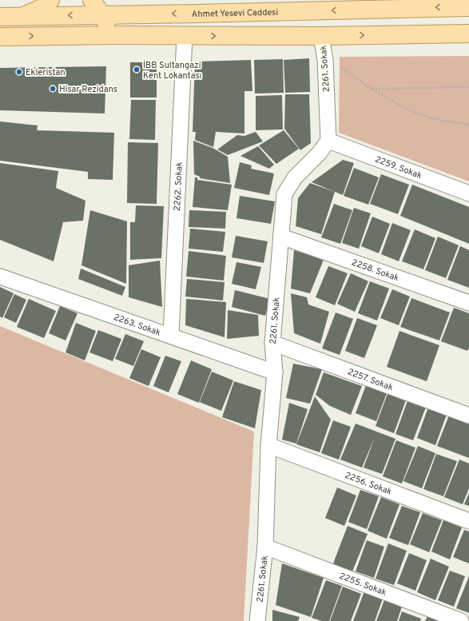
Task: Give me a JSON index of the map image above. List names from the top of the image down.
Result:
{
  "streets": {
    "main road": ["Ahmet Yesevi Caddesi"],
    "street": [
      "2261. Sokak",
      "2259. Sokak",
      "2262. Sokak",
      "2258. Sokak",
      "2263. Sokak",
      "2257. Sokak",
      "2256. Sokak",
      "2255. Sokak"
    ]
  },
  "crossings": [
    ["2261. Sokak", "2259. Sokak"],
    ["2261. Sokak", "2258. Sokak"],
    ["2261. Sokak", "2263. Sokak"],
    ["2261. Sokak", "2257. Sokak"],
    ["2261. Sokak", "2256. Sokak"],
    ["2261. Sokak", "2255. Sokak"],
    ["2262. Sokak", "2263. Sokak"]
  ],
  "places": ["İBB Sultangazi Kent Lokantası", "Ekleristan", "Hisar Rezidans"]
}
